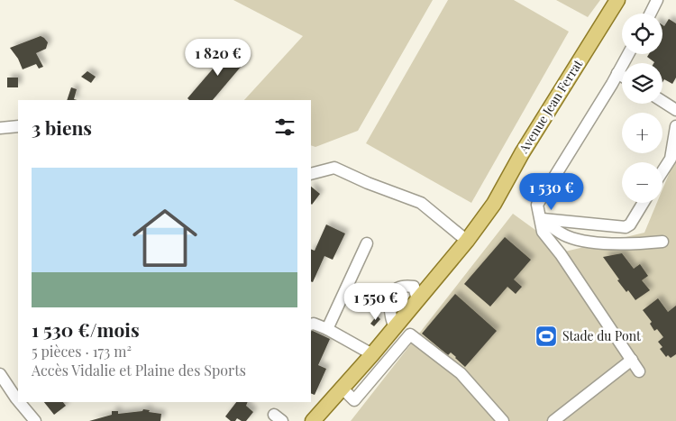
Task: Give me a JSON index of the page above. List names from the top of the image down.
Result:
{
  "streets": {
    "main road": ["Avenue Jean Ferrat"]
  },
  "places": {
    "sports": ["Stade du Pont"]
  },
  "page": {
    "map_buttons": ["+", "−"],
    "price": ["1 820 €", "1 530 €", "1 550 €"],
    "heading": "3 biens",
    "list": [
      {
        "name": "1 530 €/mois",
        "note": "5 pièces · 173 m² · Accès Vidalie et Plaine des Sports"
      }
    ]
  }
}
